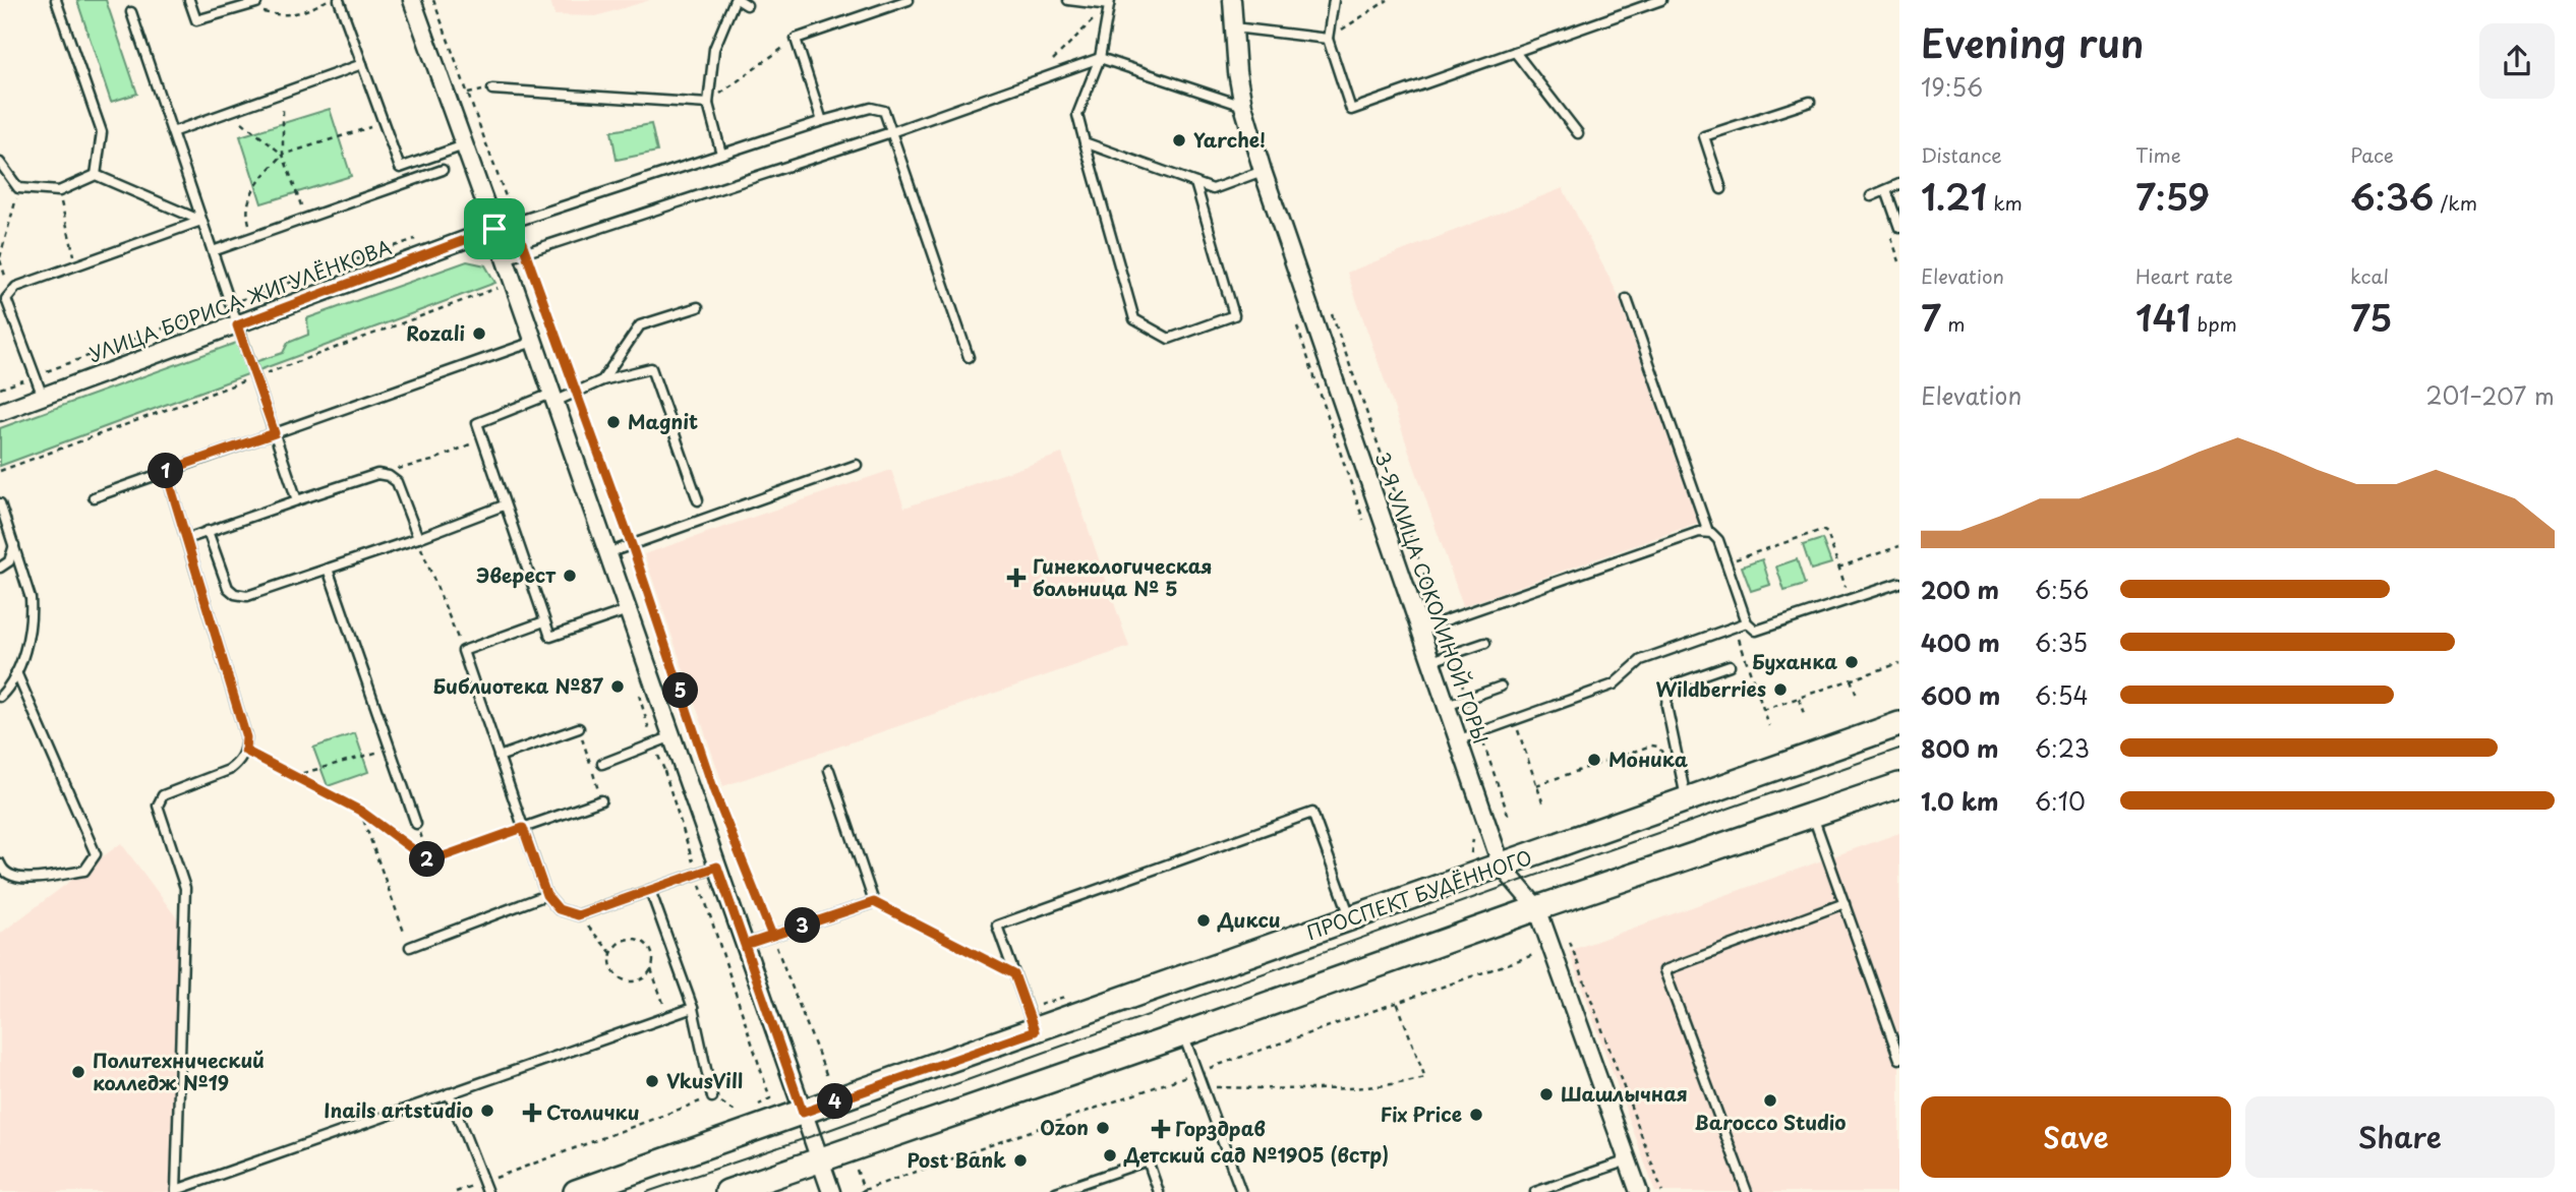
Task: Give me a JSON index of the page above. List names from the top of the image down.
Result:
{
  "streets": {
    "main road": ["ПРОСПЕКТ БУДЁННОГО"],
    "street": ["УЛИЦА БОРИСА ЖИГУЛЁНКОВА", "3-Я УЛИЦА СОКОЛИНОЙ ГОРЫ"]
  },
  "crossings": [
    ["3-Я УЛИЦА СОКОЛИНОЙ ГОРЫ", "ПРОСПЕКТ БУДЁННОГО"]
  ],
  "places": {
    "other": [
      "Yarche!",
      "Rozali",
      "Magnit",
      "Эверест",
      "Буханка",
      "Библиотека №87",
      "Wildberries",
      "Моника",
      "Дикси",
      "Политехнический колледж №19",
      "VkusVill",
      "Шашлычная",
      "Barocco Studio",
      "Inails artstudio",
      "Fix Price",
      "Ozon",
      "Детский сад №1905 (встр)",
      "Post Bank"
    ],
    "health": ["Гинекологическая больница № 5", "Столички", "Горздрав"]
  },
  "page": {
    "heading": ["Evening run", "19:56"],
    "stats": [
      ["Distance", "1.21 km"],
      ["Time", "7:59"],
      ["Pace", "6:36 /km"],
      ["Elevation", "7 m"],
      ["Heart rate", "141 bpm"],
      ["kcal", "75"]
    ],
    "chart": ["Elevation", "201–207 m"],
    "pins": [
      "1",
      "5",
      "2",
      "3",
      "4"
    ],
    "list": [
      {
        "name": "200 m",
        "note": "6:56"
      },
      {
        "name": "400 m",
        "note": "6:35"
      },
      {
        "name": "600 m",
        "note": "6:54"
      },
      {
        "name": "800 m",
        "note": "6:23"
      },
      {
        "name": "1.0 km",
        "note": "6:10"
      }
    ],
    "buttons": ["Save", "Share"]
  }
}
